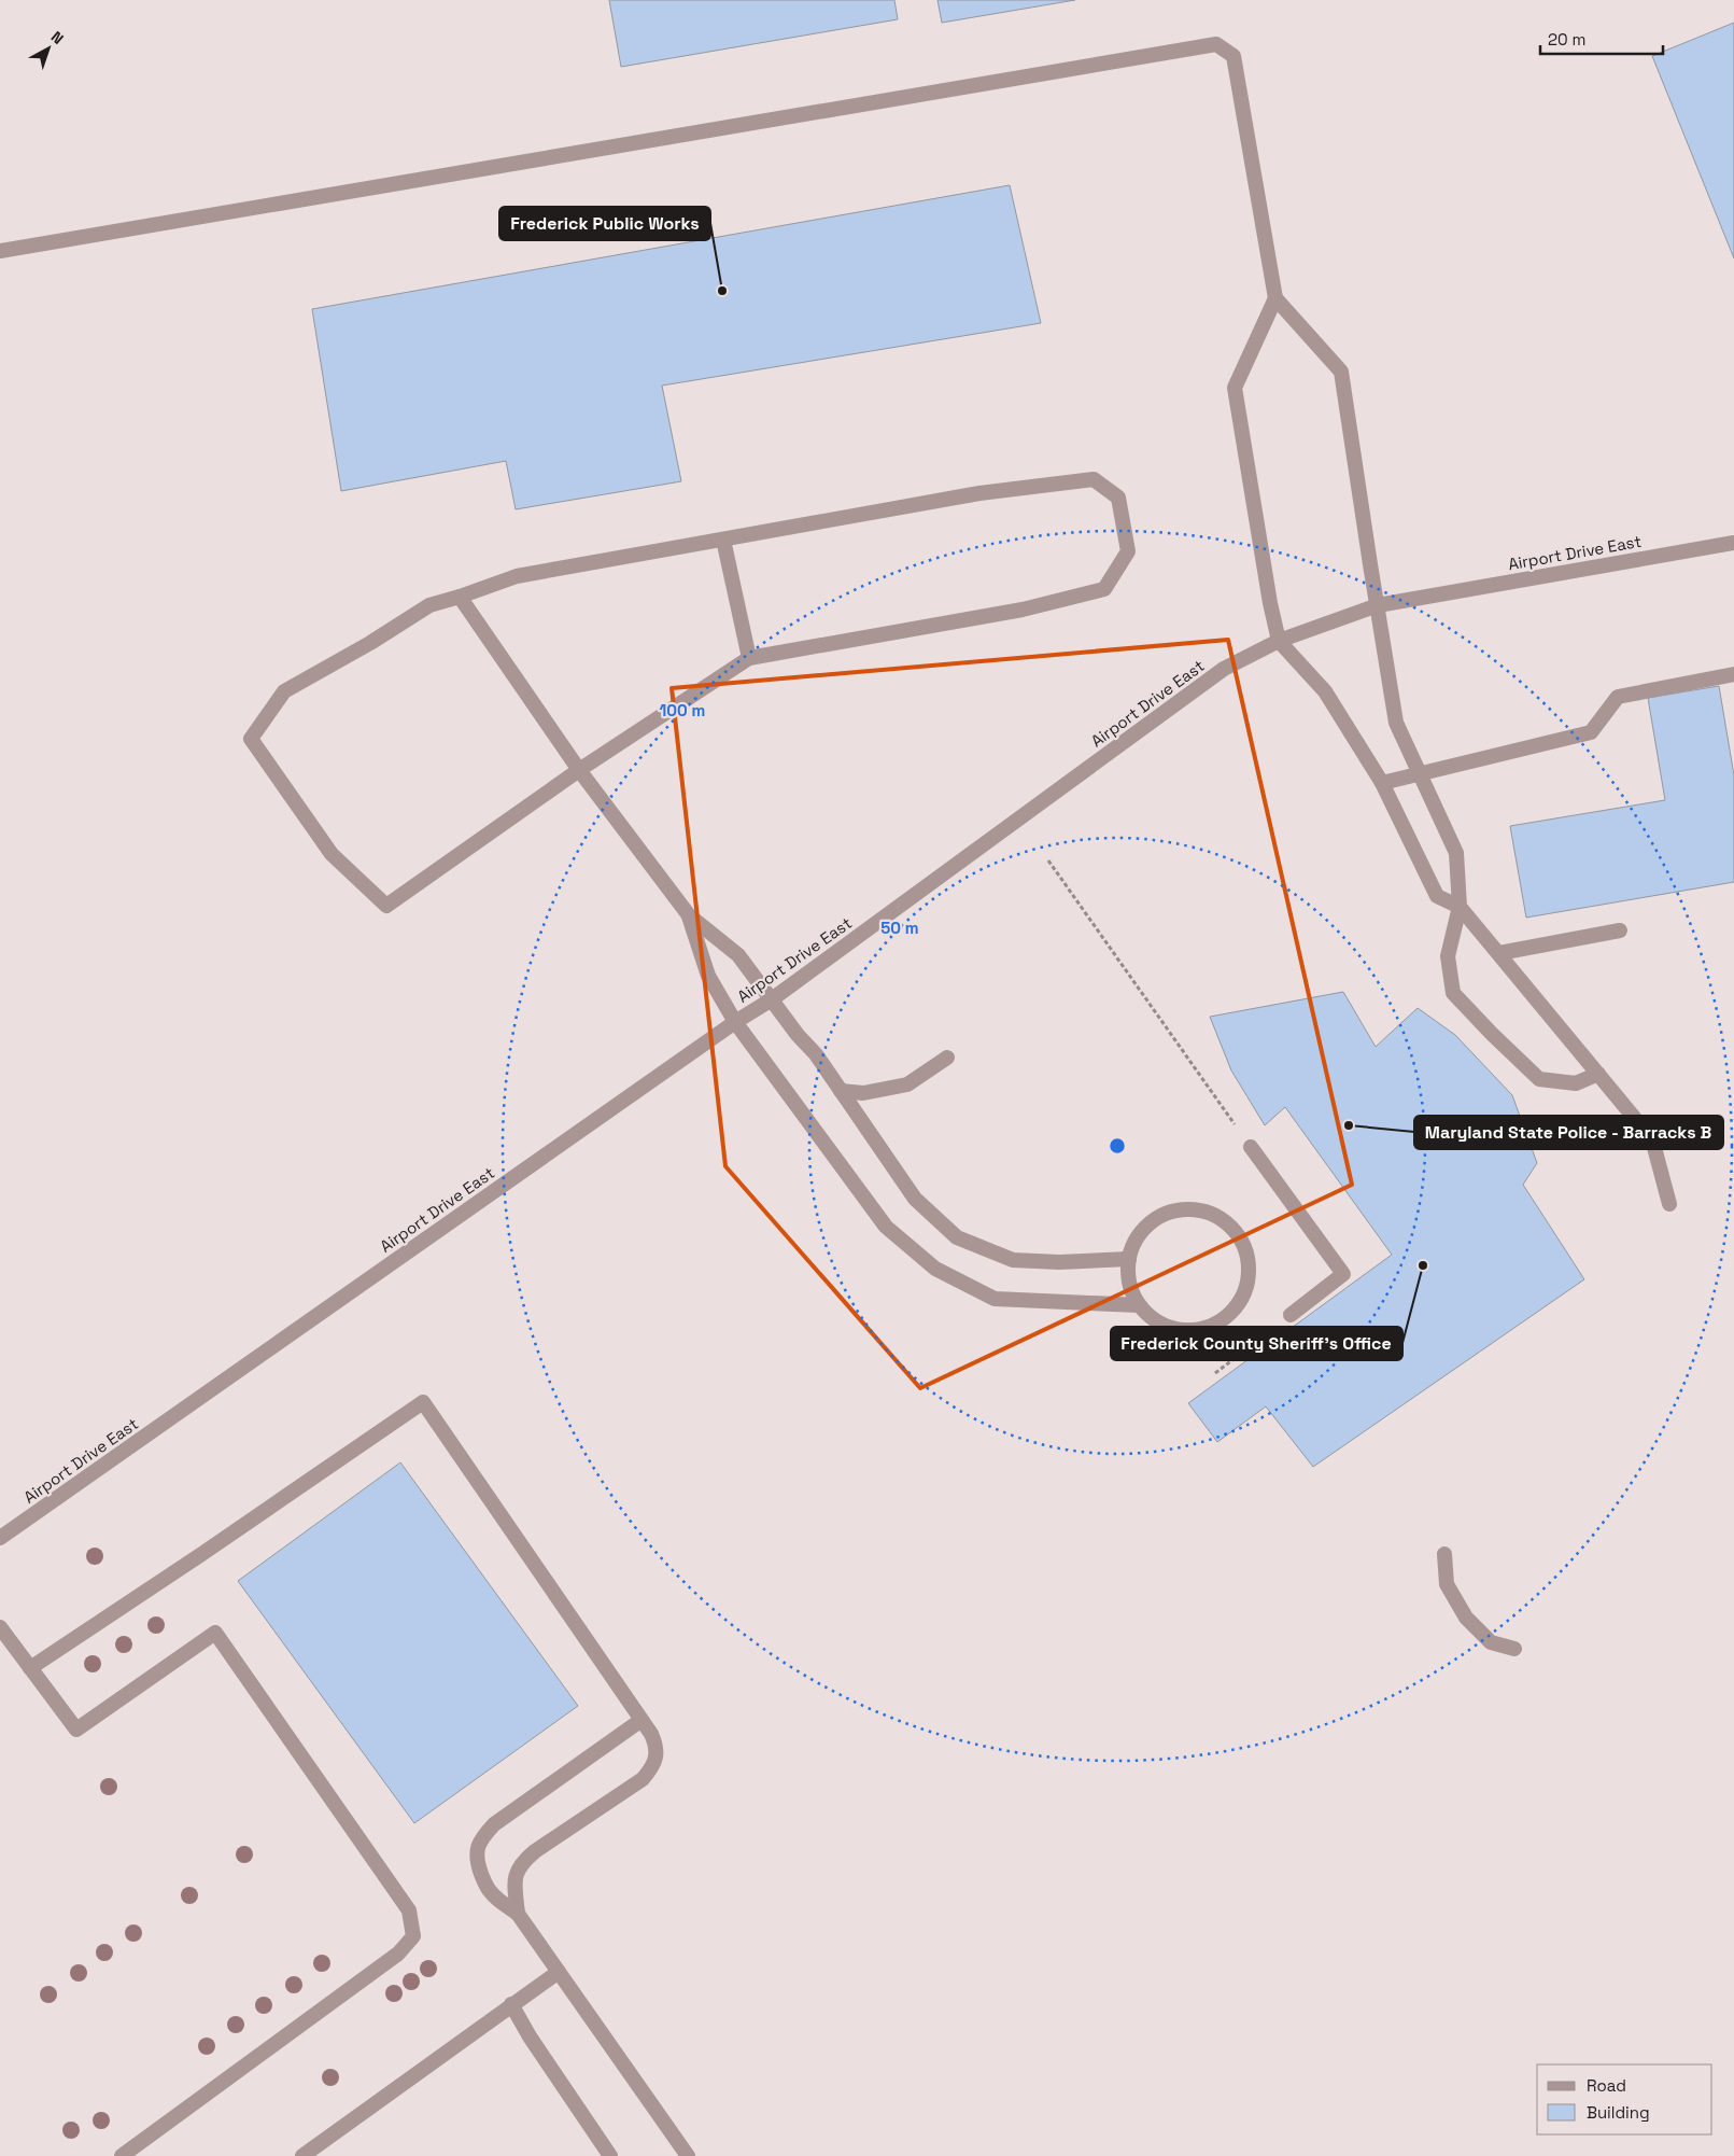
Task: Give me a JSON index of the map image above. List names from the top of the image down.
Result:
{
  "streets": {
    "street": ["Airport Drive East"]
  },
  "places": ["Frederick Public Works", "Maryland State Police - Barracks B", "Frederick County Sheriff's Office"],
  "legend": ["Road", "Building"],
  "scale_bar": "20 m",
  "north": "top right",
  "rings": ["100 m", "50 m"]
}
